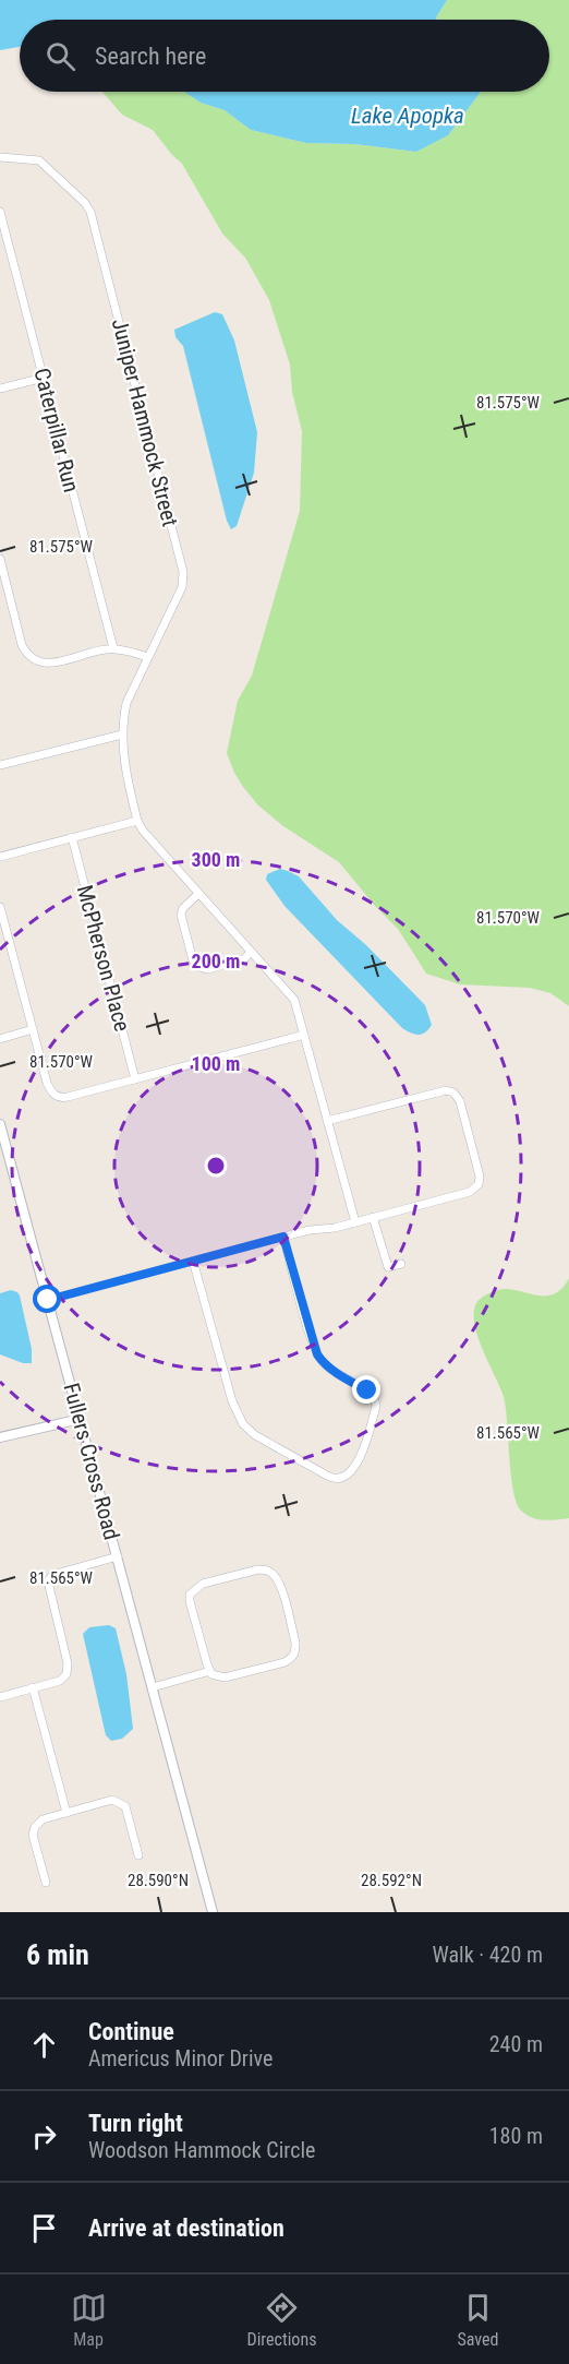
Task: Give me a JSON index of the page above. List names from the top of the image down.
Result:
{
  "streets": {
    "street": [
      "Juniper Hammock Street",
      "Caterpillar Run",
      "McPherson Place",
      "Fullers Cross Road"
    ]
  },
  "water": ["Lake Apopka"],
  "page": {
    "search": "Search here",
    "heading": ["6 min", "Walk · 420 m"],
    "list": [
      ["Continue", "Americus Minor Drive", "240 m"],
      ["Turn right", "Woodson Hammock Circle", "180 m"],
      "Arrive at destination"
    ],
    "nav": ["Map", "Directions", "Saved"]
  },
  "coordinates": [
    "81.575°W",
    "81.570°W",
    "81.565°W",
    "28.590°N",
    "28.592°N"
  ],
  "rings": ["300 m", "200 m", "100 m"]
}
